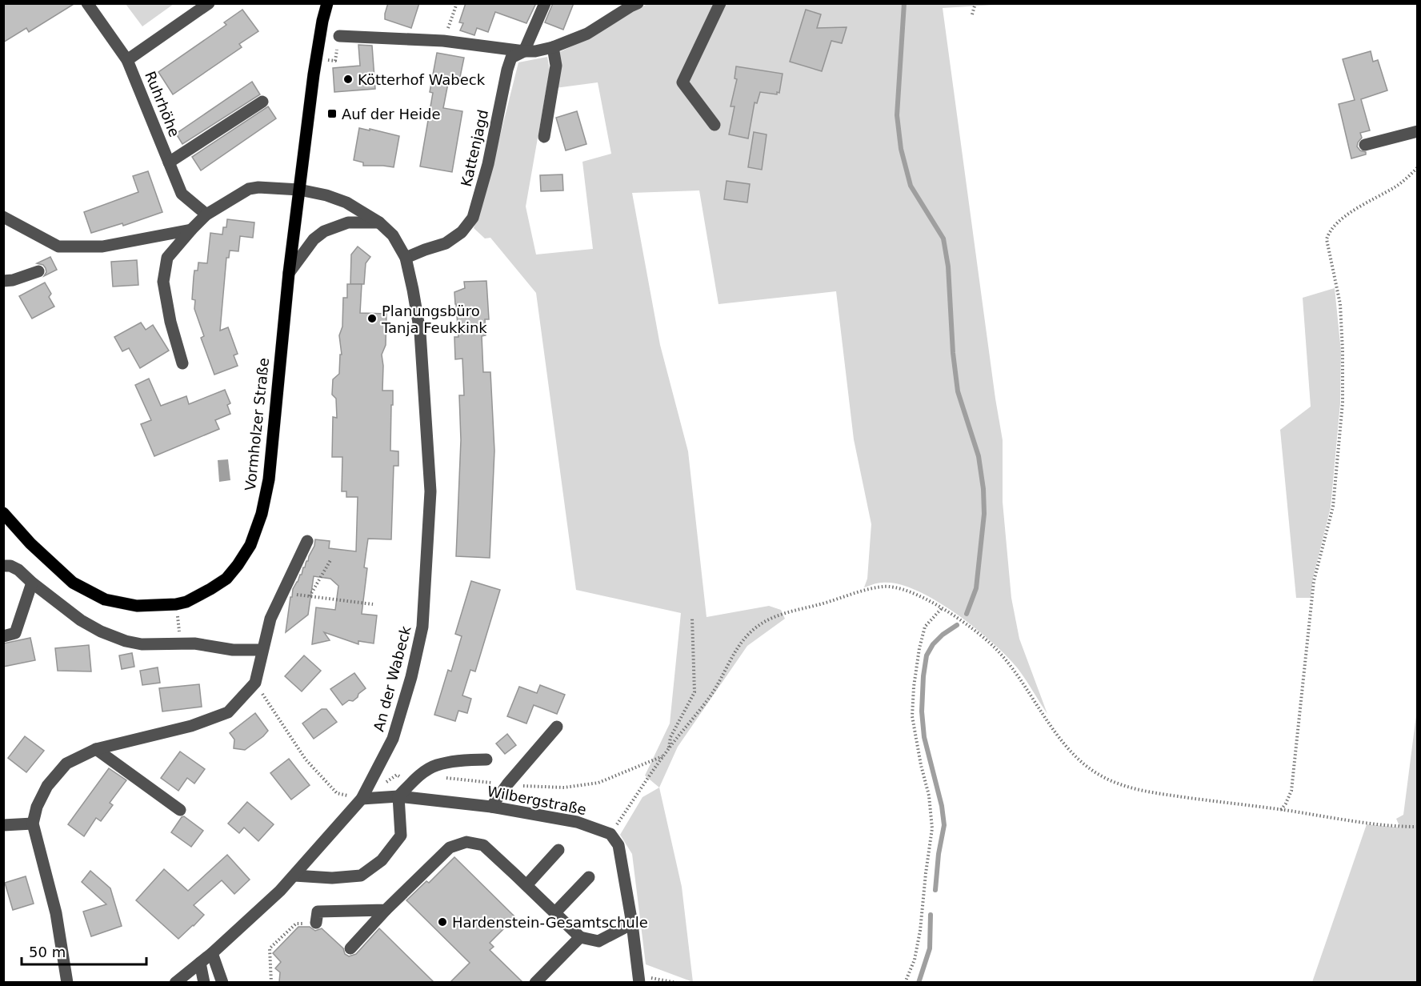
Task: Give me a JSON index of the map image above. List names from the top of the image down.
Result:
{
  "streets": {
    "main road": ["Vormholzer Straße"],
    "street": [
      "Ruhrhöhe",
      "Kattenjagd",
      "An der Wabeck",
      "Wilbergstraße"
    ]
  },
  "crossings": [
    ["Ruhrhöhe", "An der Wabeck"],
    ["Kattenjagd", "An der Wabeck"],
    ["Vormholzer Straße", "An der Wabeck"],
    ["An der Wabeck", "Wilbergstraße"]
  ],
  "places": {
    "other": ["Kötterhof Wabeck", "Planungsbüro Tanja Feukkink", "Hardenstein-Gesamtschule"],
    "transit": ["Auf der Heide"]
  },
  "scale_bar": "50 m"
}
